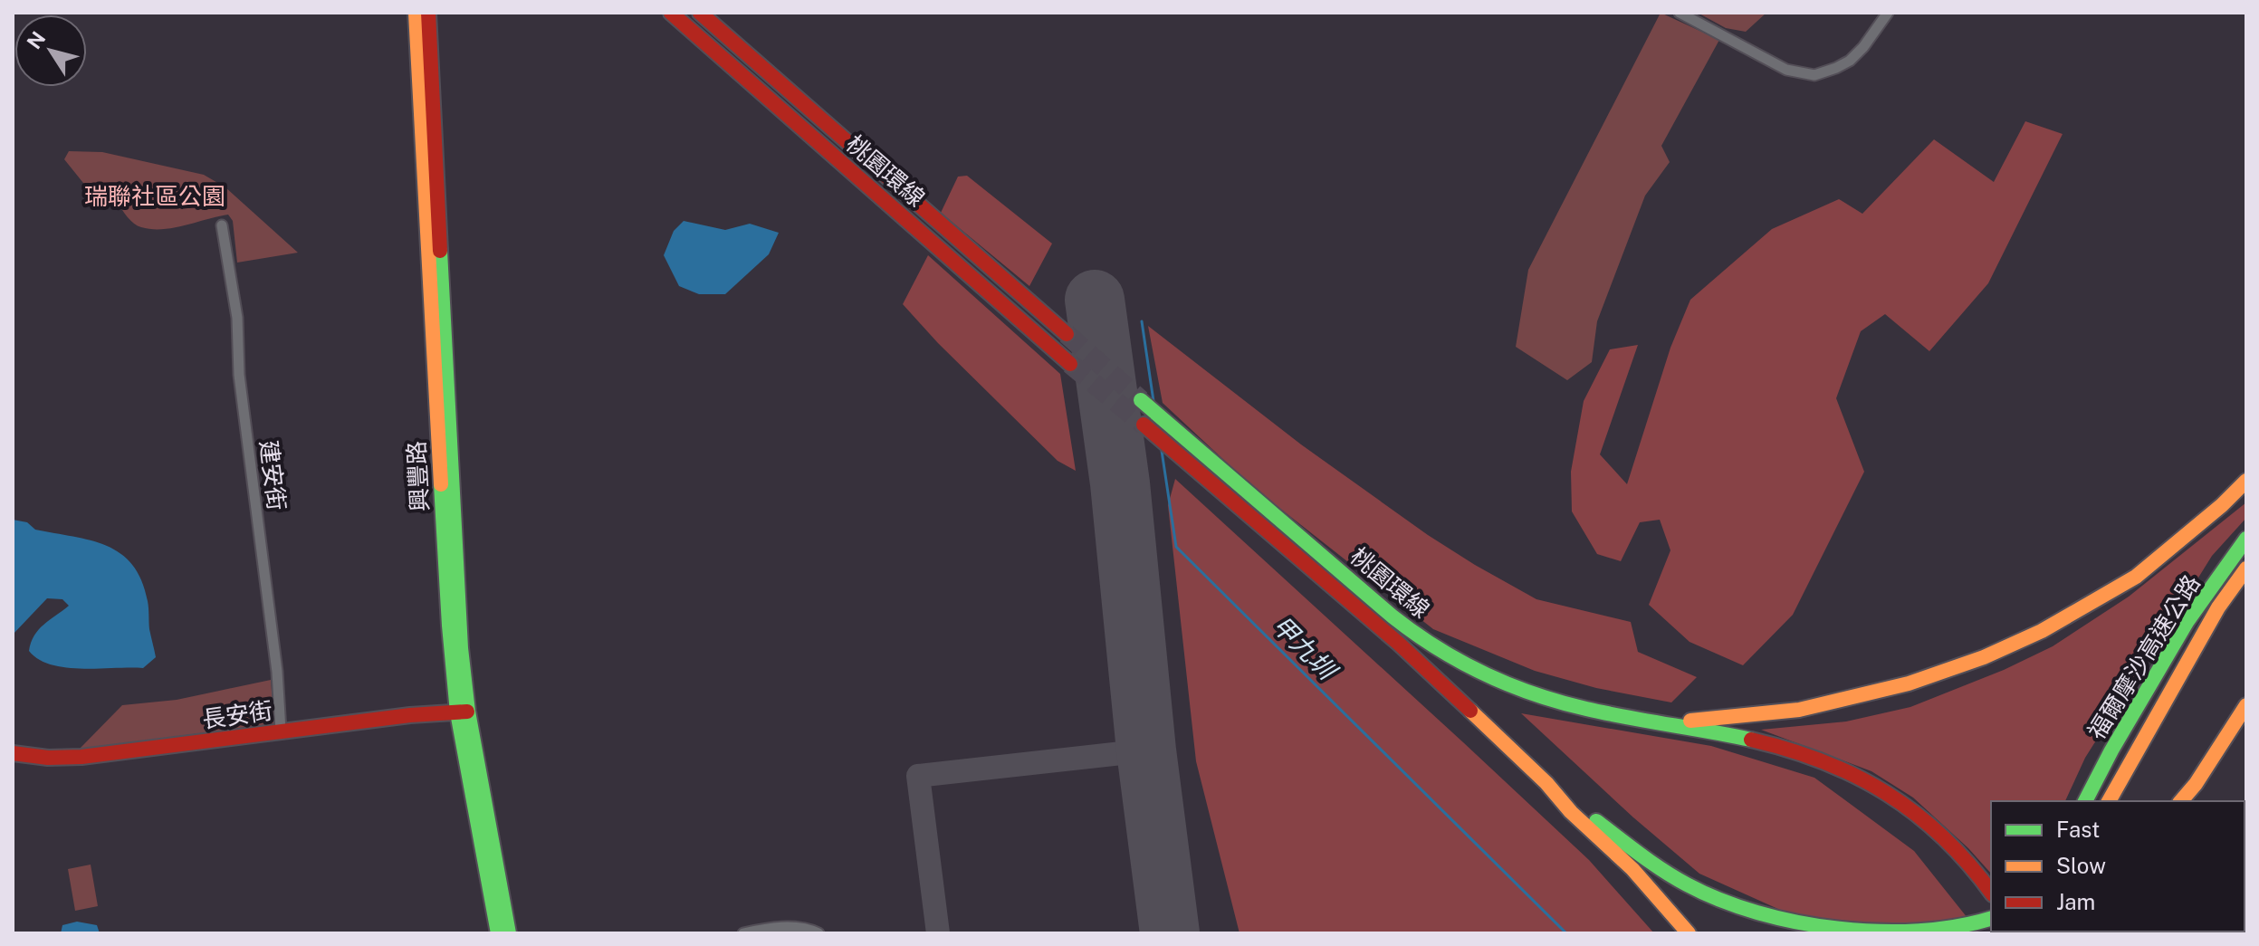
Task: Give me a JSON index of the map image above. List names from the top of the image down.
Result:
{
  "streets": {
    "main road": [
      "桃園環線",
      "興豐路",
      "福爾摩沙高速公路",
      "長安街"
    ],
    "street": ["建安街"]
  },
  "crossings": [
    ["建安街", "長安街"],
    ["興豐路", "長安街"]
  ],
  "water": ["甲九圳"],
  "parks": ["瑞聯社區公園"],
  "legend": ["Fast", "Slow", "Jam"],
  "north": "top left"
}
